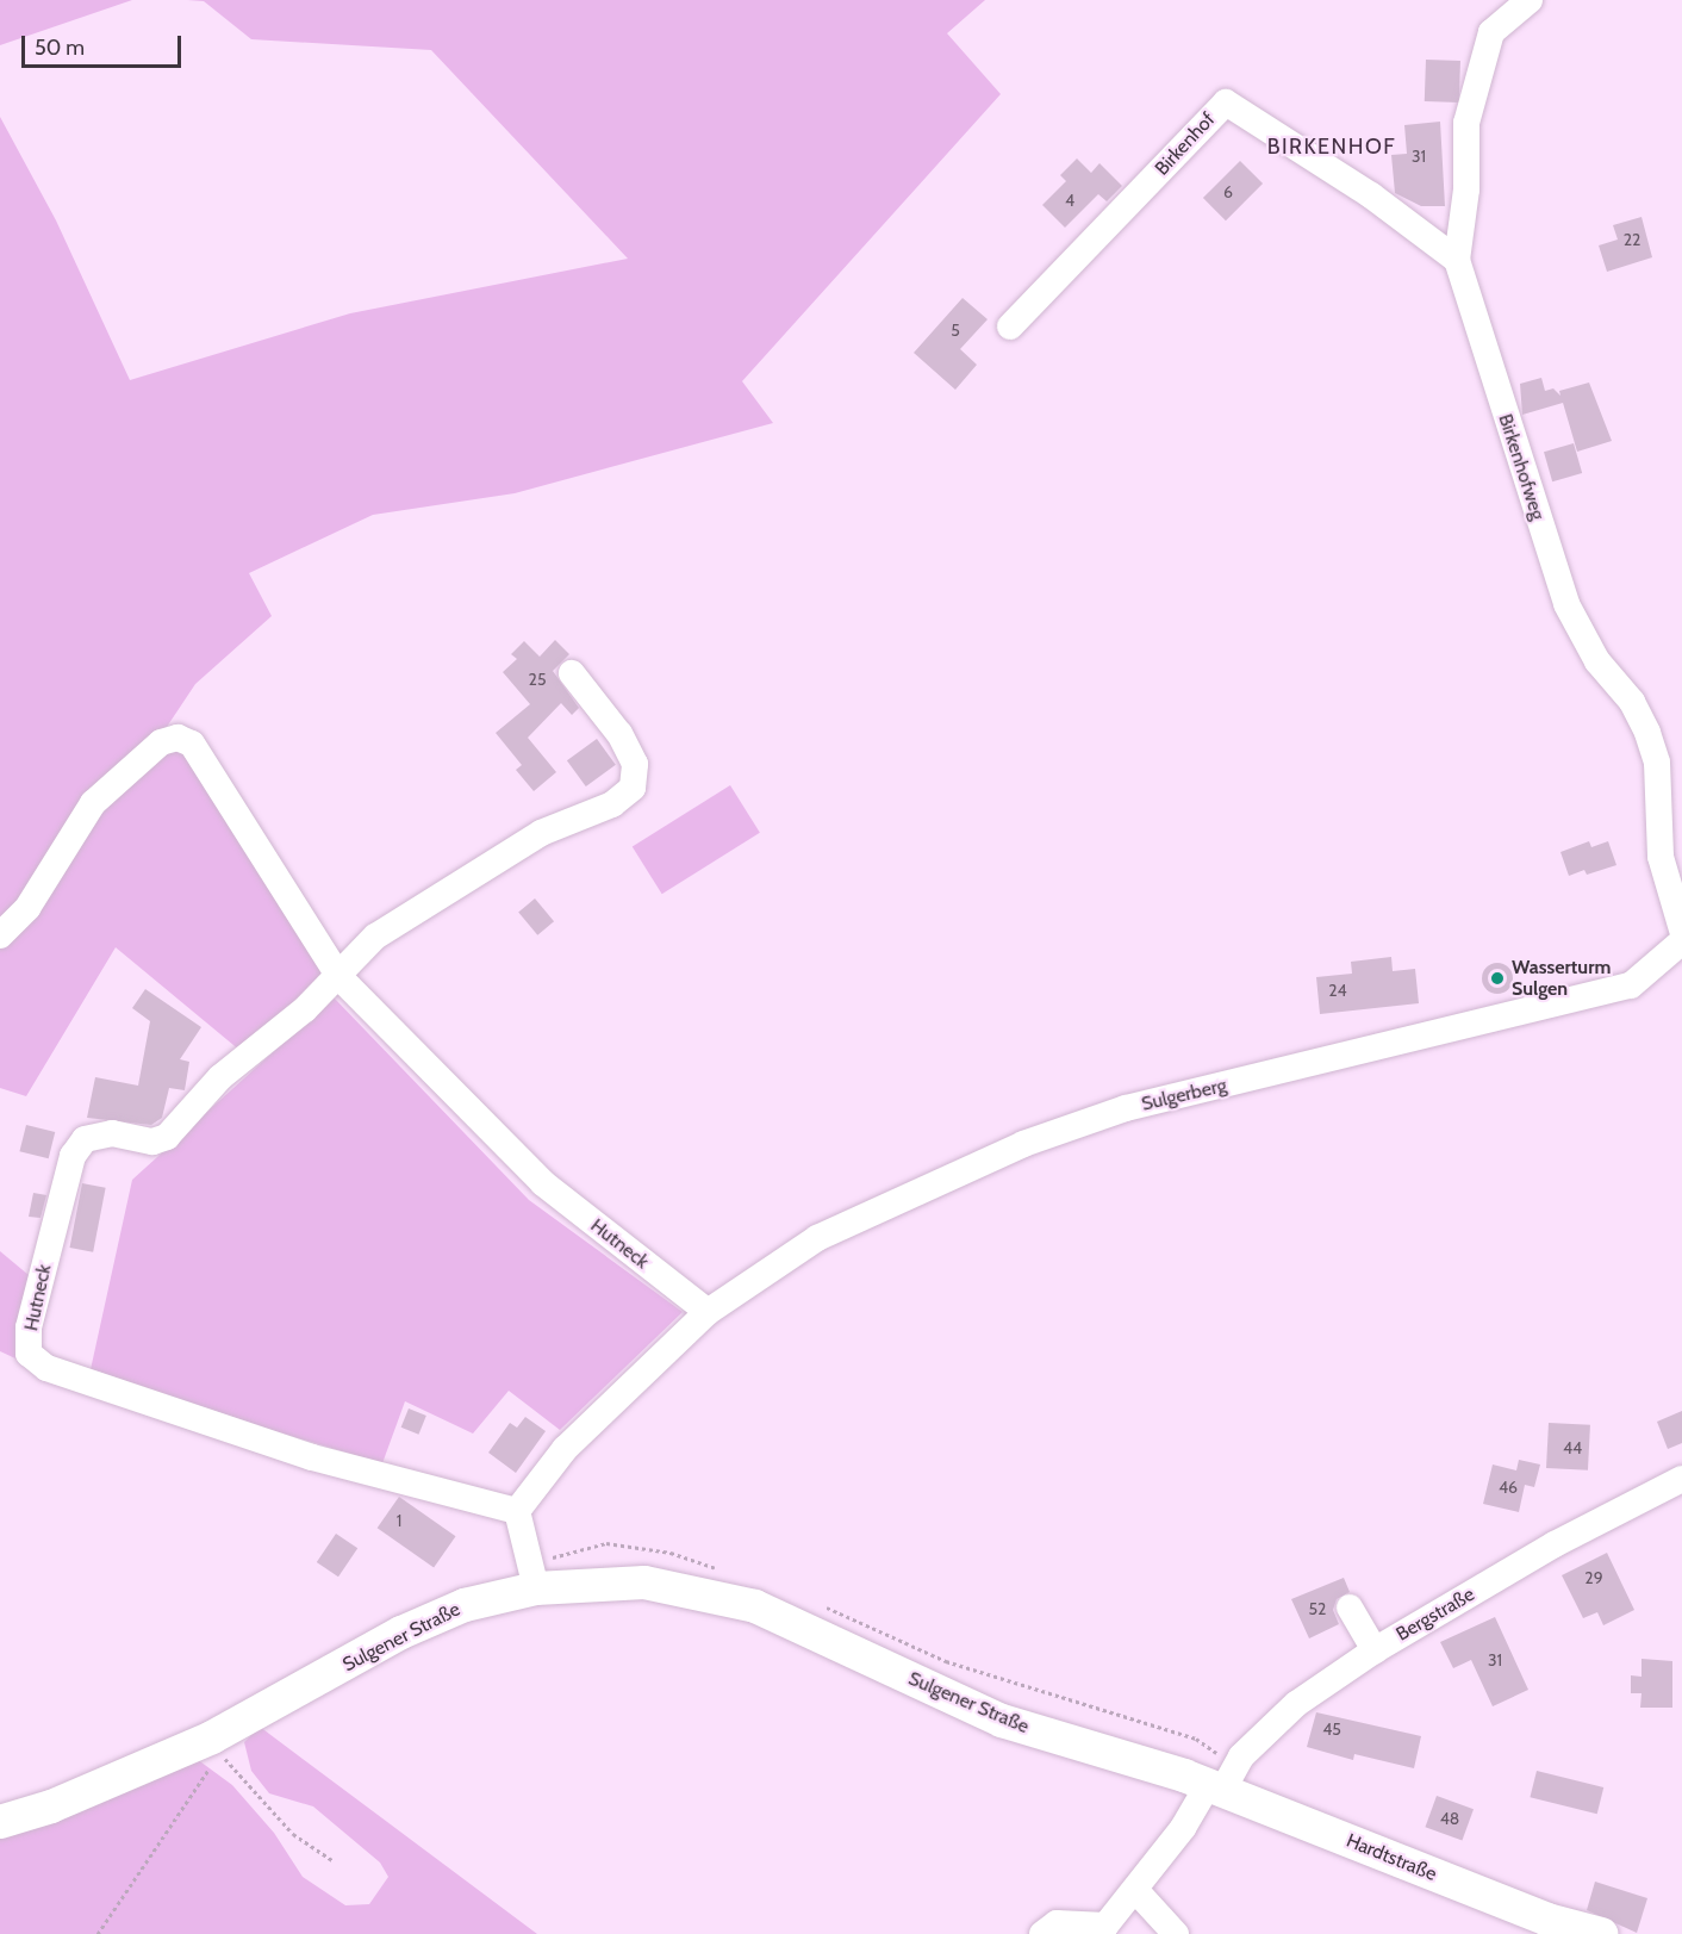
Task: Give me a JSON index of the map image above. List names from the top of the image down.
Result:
{
  "streets": {
    "main road": ["Sulgener Straße", "Hardtstraße"],
    "street": [
      "Birkenhof",
      "Birkenhofweg",
      "Sulgerberg",
      "Hutneck",
      "Bergstraße"
    ]
  },
  "crossings": [
    ["Birkenhof", "Birkenhofweg"],
    ["Sulgerberg", "Hutneck"],
    ["Bergstraße", "Sulgener Straße"],
    ["Bergstraße", "Hardtstraße"],
    ["Sulgener Straße", "Hardtstraße"]
  ],
  "districts": ["BIRKENHOF"],
  "places": ["Wasserturm Sulgen"],
  "house_numbers": [
    "31",
    "6",
    "4",
    "22",
    "5",
    "25",
    "24",
    "44",
    "46",
    "1",
    "29",
    "52",
    "31",
    "45",
    "48"
  ],
  "scale_bar": "50 m"
}
